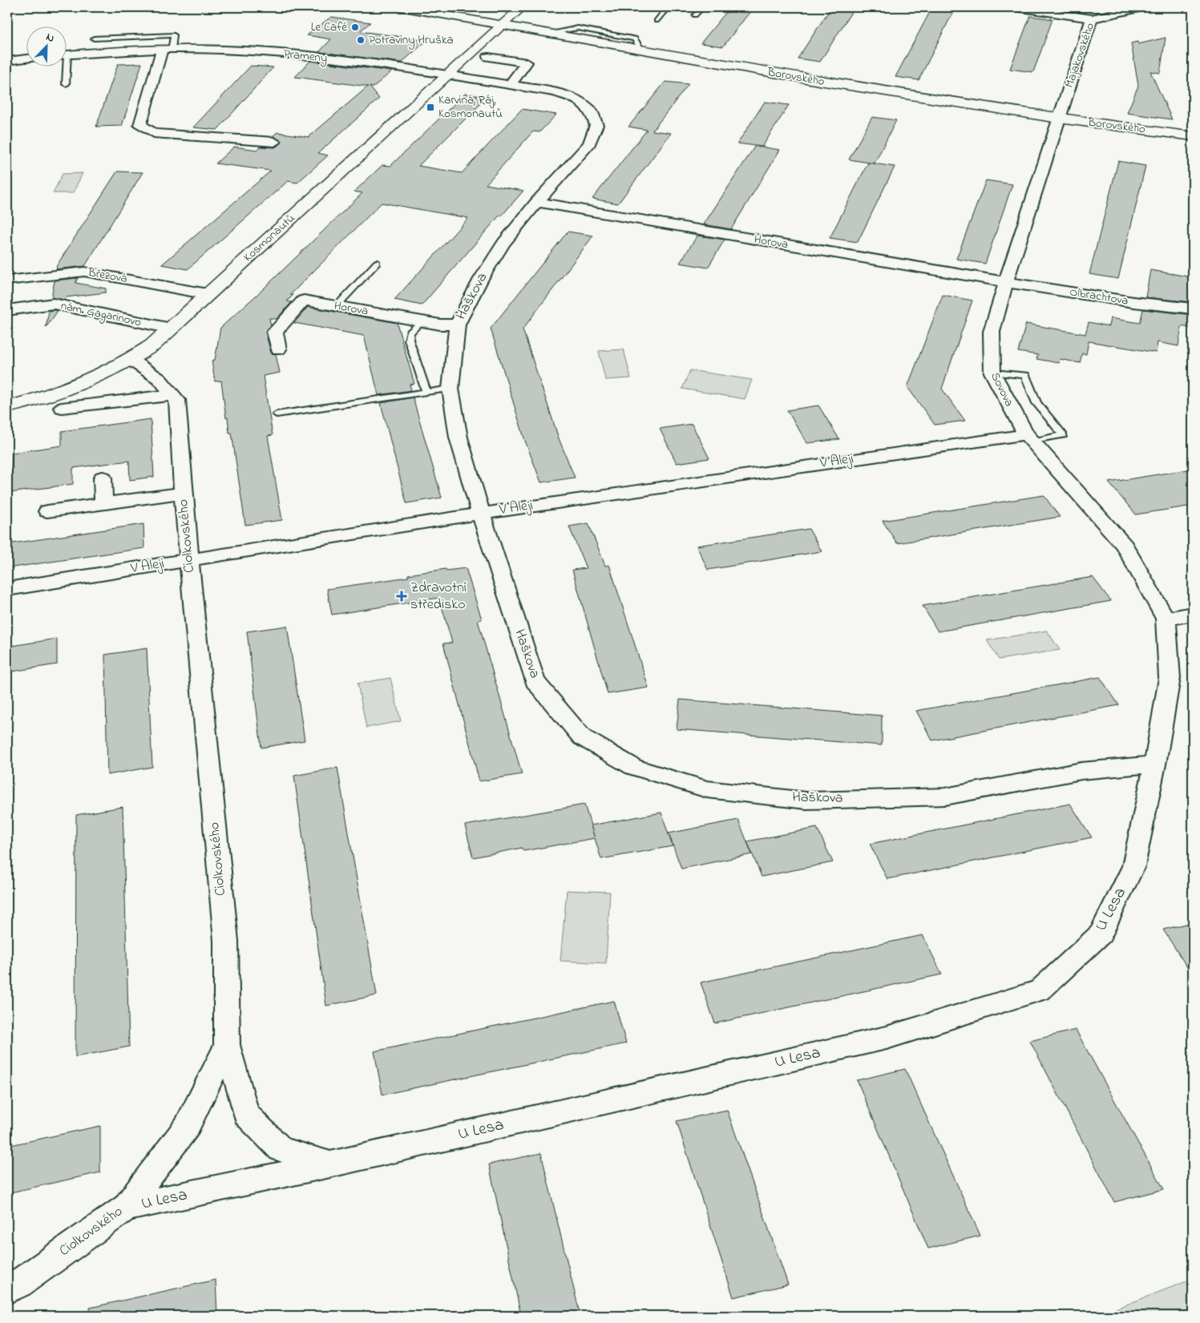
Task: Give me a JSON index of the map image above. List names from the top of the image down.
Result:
{
  "streets": {
    "street": [
      "Majakovského",
      "Prameny",
      "Borovského",
      "Kosmonautů",
      "Horova",
      "Březová",
      "Haškova",
      "Olbrachtova",
      "nám. Gagarinovo",
      "Sovova",
      "V Aleji",
      "Ciolkovského",
      "U Lesa"
    ]
  },
  "crossings": [
    ["Majakovského", "Borovského"],
    ["Majakovského", "Sovova"],
    ["Prameny", "Kosmonautů"],
    ["Prameny", "Haškova"],
    ["Borovského", "Kosmonautů"],
    ["Borovského", "Sovova"],
    ["Kosmonautů", "Březová"],
    ["Kosmonautů", "Haškova"],
    ["Kosmonautů", "nám. Gagarinovo"],
    ["Kosmonautů", "Ciolkovského"],
    ["Horova", "Haškova"],
    ["Horova", "Olbrachtova"],
    ["Horova", "Sovova"],
    ["Haškova", "V Aleji"],
    ["Haškova", "U Lesa"],
    ["Olbrachtova", "Sovova"],
    ["Sovova", "V Aleji"],
    ["Sovova", "U Lesa"],
    ["V Aleji", "Ciolkovského"],
    ["Ciolkovského", "U Lesa"]
  ],
  "places": {
    "other": ["Le Café", "Potraviny Hruška"],
    "transit": ["Karviná, Ráj, Kosmonautů"],
    "health": ["Zdravotní středisko"]
  },
  "north": "top right"
}
